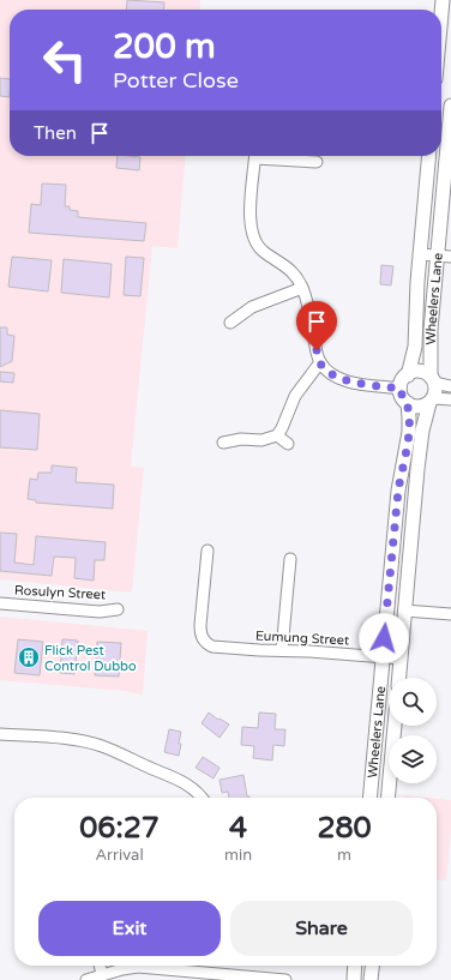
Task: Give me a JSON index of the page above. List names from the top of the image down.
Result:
{
  "streets": {
    "main road": ["Wheelers Lane"],
    "street": ["Rosulyn Street", "Eumung Street"]
  },
  "crossings": [
    ["Wheelers Lane", "Eumung Street"]
  ],
  "places": {
    "building": ["Flick Pest Control Dubbo"]
  },
  "page": {
    "turn": ["200 m", "Potter Close"],
    "then": "Then",
    "eta": [
      "06:27",
      "Arrival",
      "4",
      "min",
      "280",
      "m"
    ],
    "buttons": ["Exit", "Share"]
  }
}
